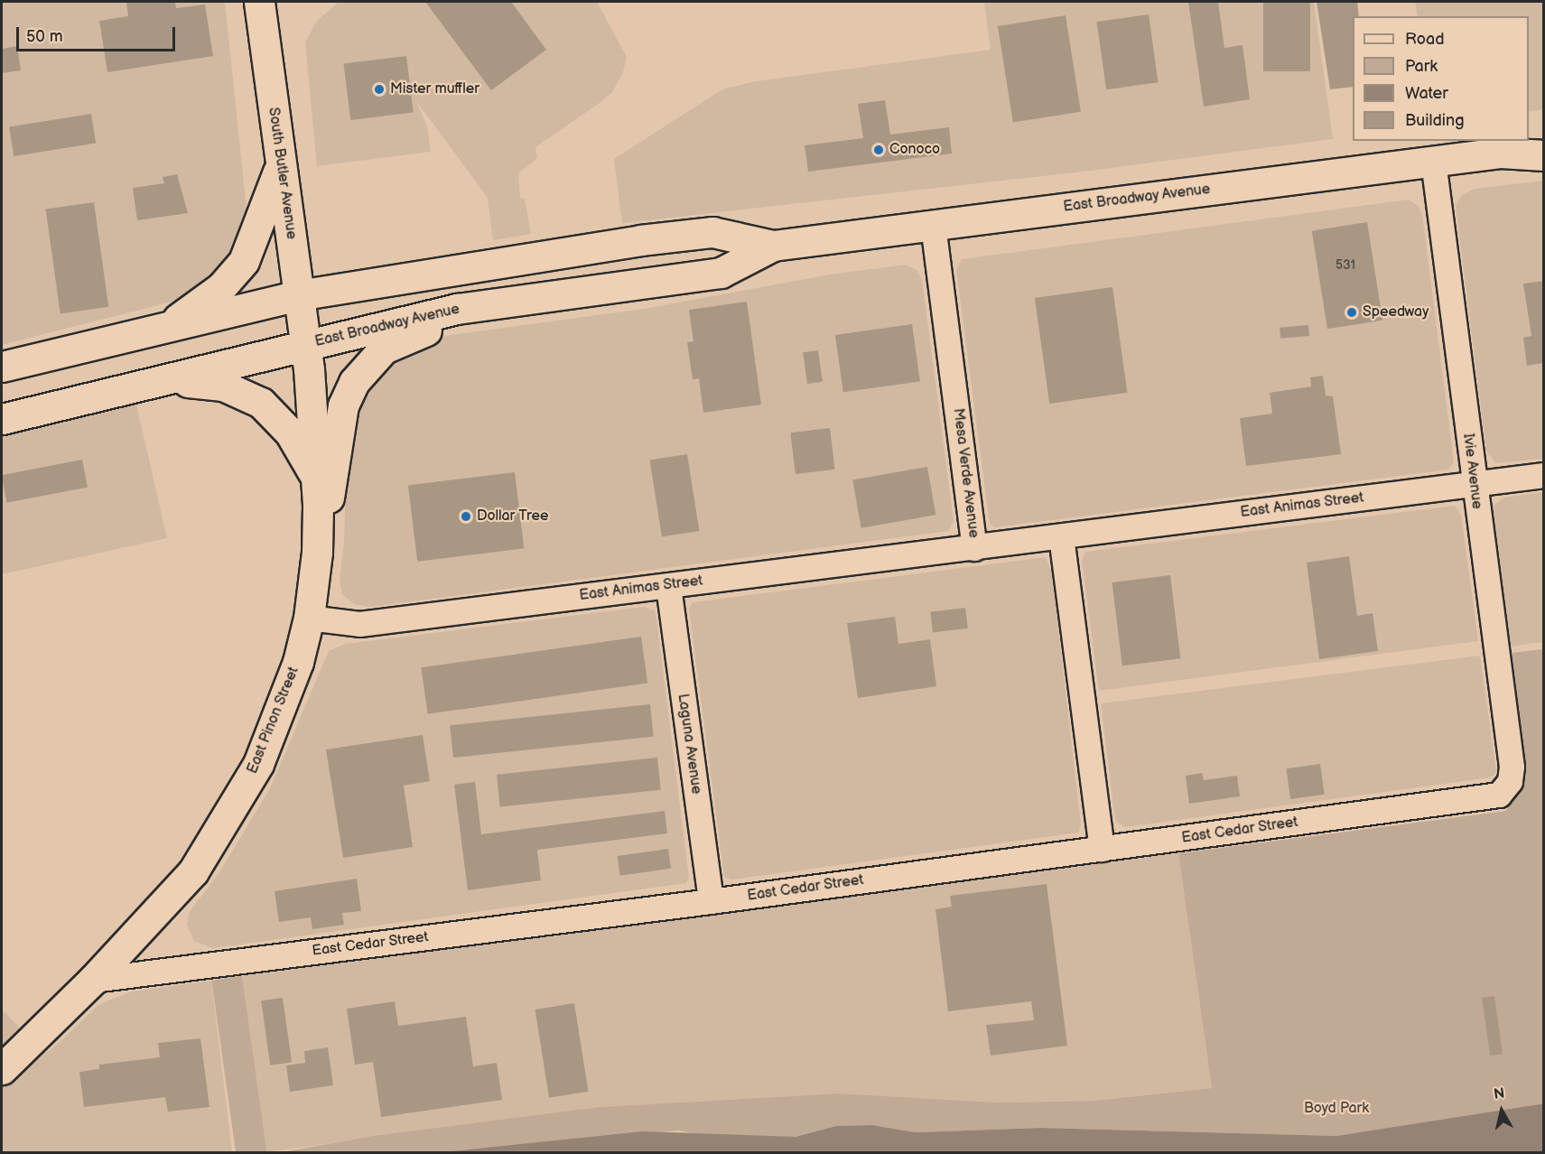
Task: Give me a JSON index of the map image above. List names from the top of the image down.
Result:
{
  "streets": {
    "main road": ["South Butler Avenue", "East Broadway Avenue", "East Pinon Street"],
    "street": [
      "Ivie Avenue",
      "Mesa Verde Avenue",
      "East Animas Street",
      "Laguna Avenue",
      "East Cedar Street"
    ]
  },
  "crossings": [
    ["South Butler Avenue", "East Broadway Avenue"],
    ["South Butler Avenue", "East Pinon Street"],
    ["East Broadway Avenue", "Ivie Avenue"],
    ["East Broadway Avenue", "Mesa Verde Avenue"],
    ["East Broadway Avenue", "East Pinon Street"],
    ["Ivie Avenue", "East Animas Street"],
    ["Ivie Avenue", "East Cedar Street"],
    ["Mesa Verde Avenue", "East Animas Street"],
    ["East Animas Street", "East Pinon Street"],
    ["East Animas Street", "Laguna Avenue"],
    ["East Pinon Street", "East Cedar Street"],
    ["Laguna Avenue", "East Cedar Street"]
  ],
  "parks": ["Boyd Park"],
  "places": [
    "Mister muffler",
    "Conoco",
    "Speedway",
    "Dollar Tree"
  ],
  "house_numbers": ["531"],
  "legend": [
    "Road",
    "Park",
    "Water",
    "Building"
  ],
  "scale_bar": "50 m",
  "north": "top"
}
